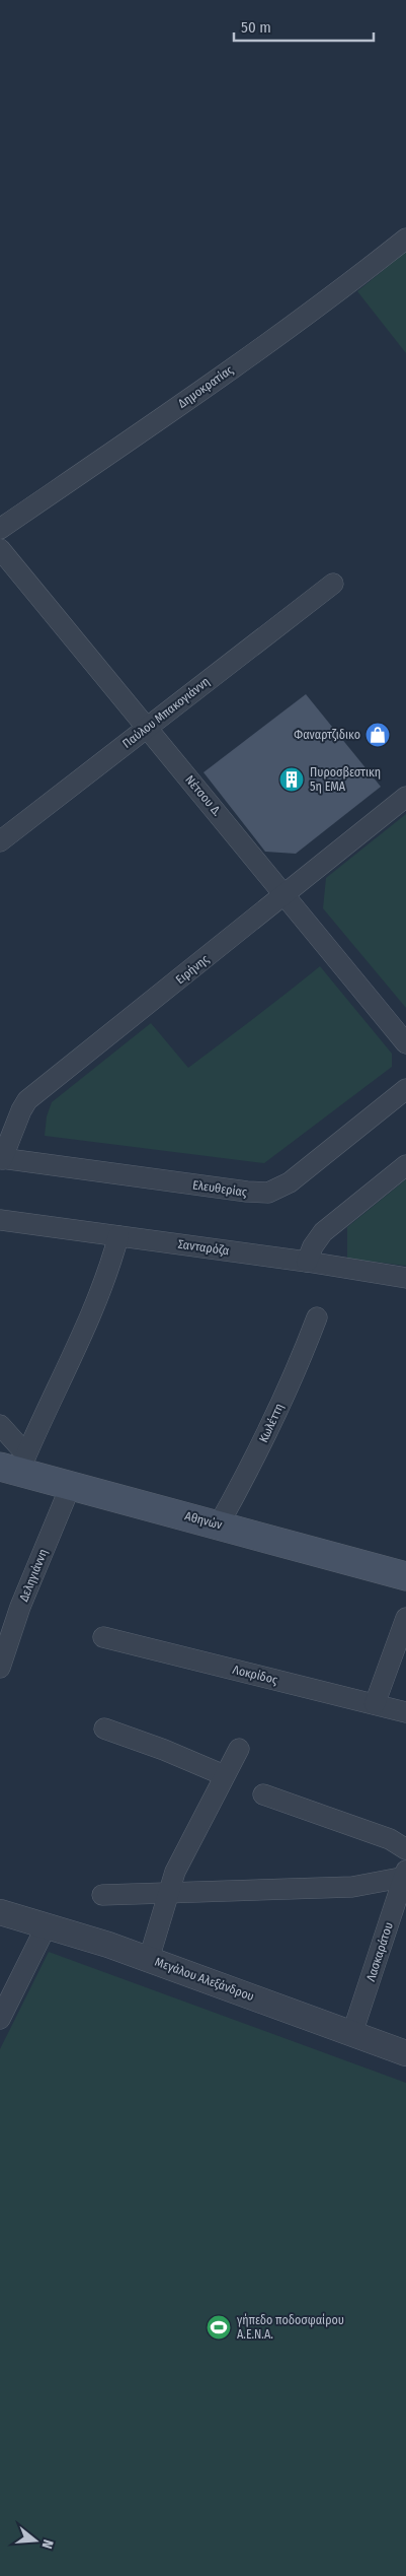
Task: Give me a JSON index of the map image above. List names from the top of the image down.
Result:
{
  "streets": {
    "main road": ["Αθηνών"],
    "street": [
      "Δημοκρατίας",
      "Παύλου Μπακογιάννη",
      "Νέτσου Δ.",
      "Ειρήνης",
      "Ελευθερίας",
      "Σανταρόζα",
      "Κωλέττη",
      "Δεληγιάννη",
      "Λοκρίδος",
      "Λασκαράτου",
      "Μεγάλου Αλεξάνδρου"
    ]
  },
  "crossings": [
    ["Παύλου Μπακογιάννη", "Νέτσου Δ."],
    ["Νέτσου Δ.", "Ειρήνης"],
    ["Ειρήνης", "Ελευθερίας"],
    ["Κωλέττη", "Αθηνών"],
    ["Αθηνών", "Δεληγιάννη"],
    ["Λασκαράτου", "Μεγάλου Αλεξάνδρου"]
  ],
  "places": {
    "shop": ["Φαναρτζιδικο"],
    "building": ["Πυροσβεστικη 5η ΕΜΑ"],
    "sports": ["γήπεδο ποδοσφαίρου Α.Ε.Ν.Α."]
  },
  "scale_bar": "50 m",
  "north": "right"
}
